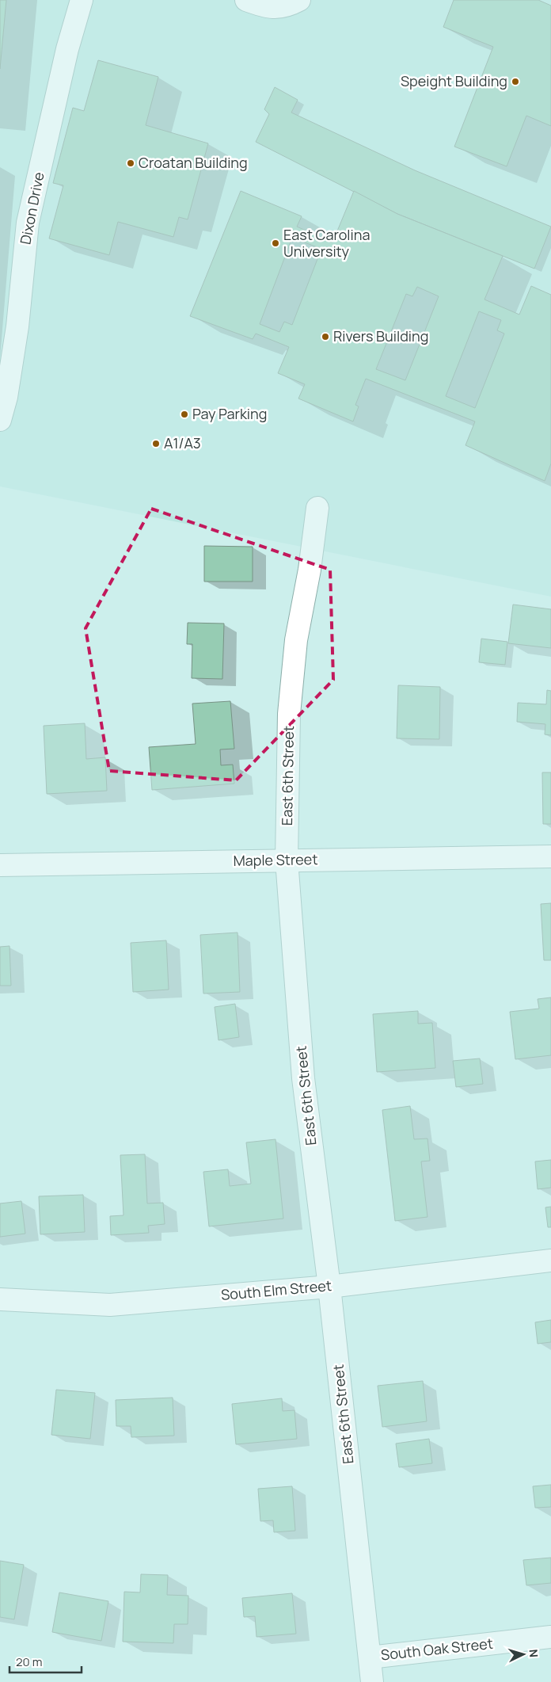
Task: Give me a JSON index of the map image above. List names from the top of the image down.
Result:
{
  "streets": {
    "street": [
      "Dixon Drive",
      "East 6th Street",
      "Maple Street",
      "South Elm Street",
      "South Oak Street"
    ]
  },
  "crossings": [
    ["East 6th Street", "Maple Street"],
    ["East 6th Street", "South Elm Street"],
    ["East 6th Street", "South Oak Street"]
  ],
  "places": [
    "Speight Building",
    "Croatan Building",
    "East Carolina University",
    "Rivers Building",
    "Pay Parking",
    "A1/A3"
  ],
  "scale_bar": "20 m",
  "north": "right"
}
